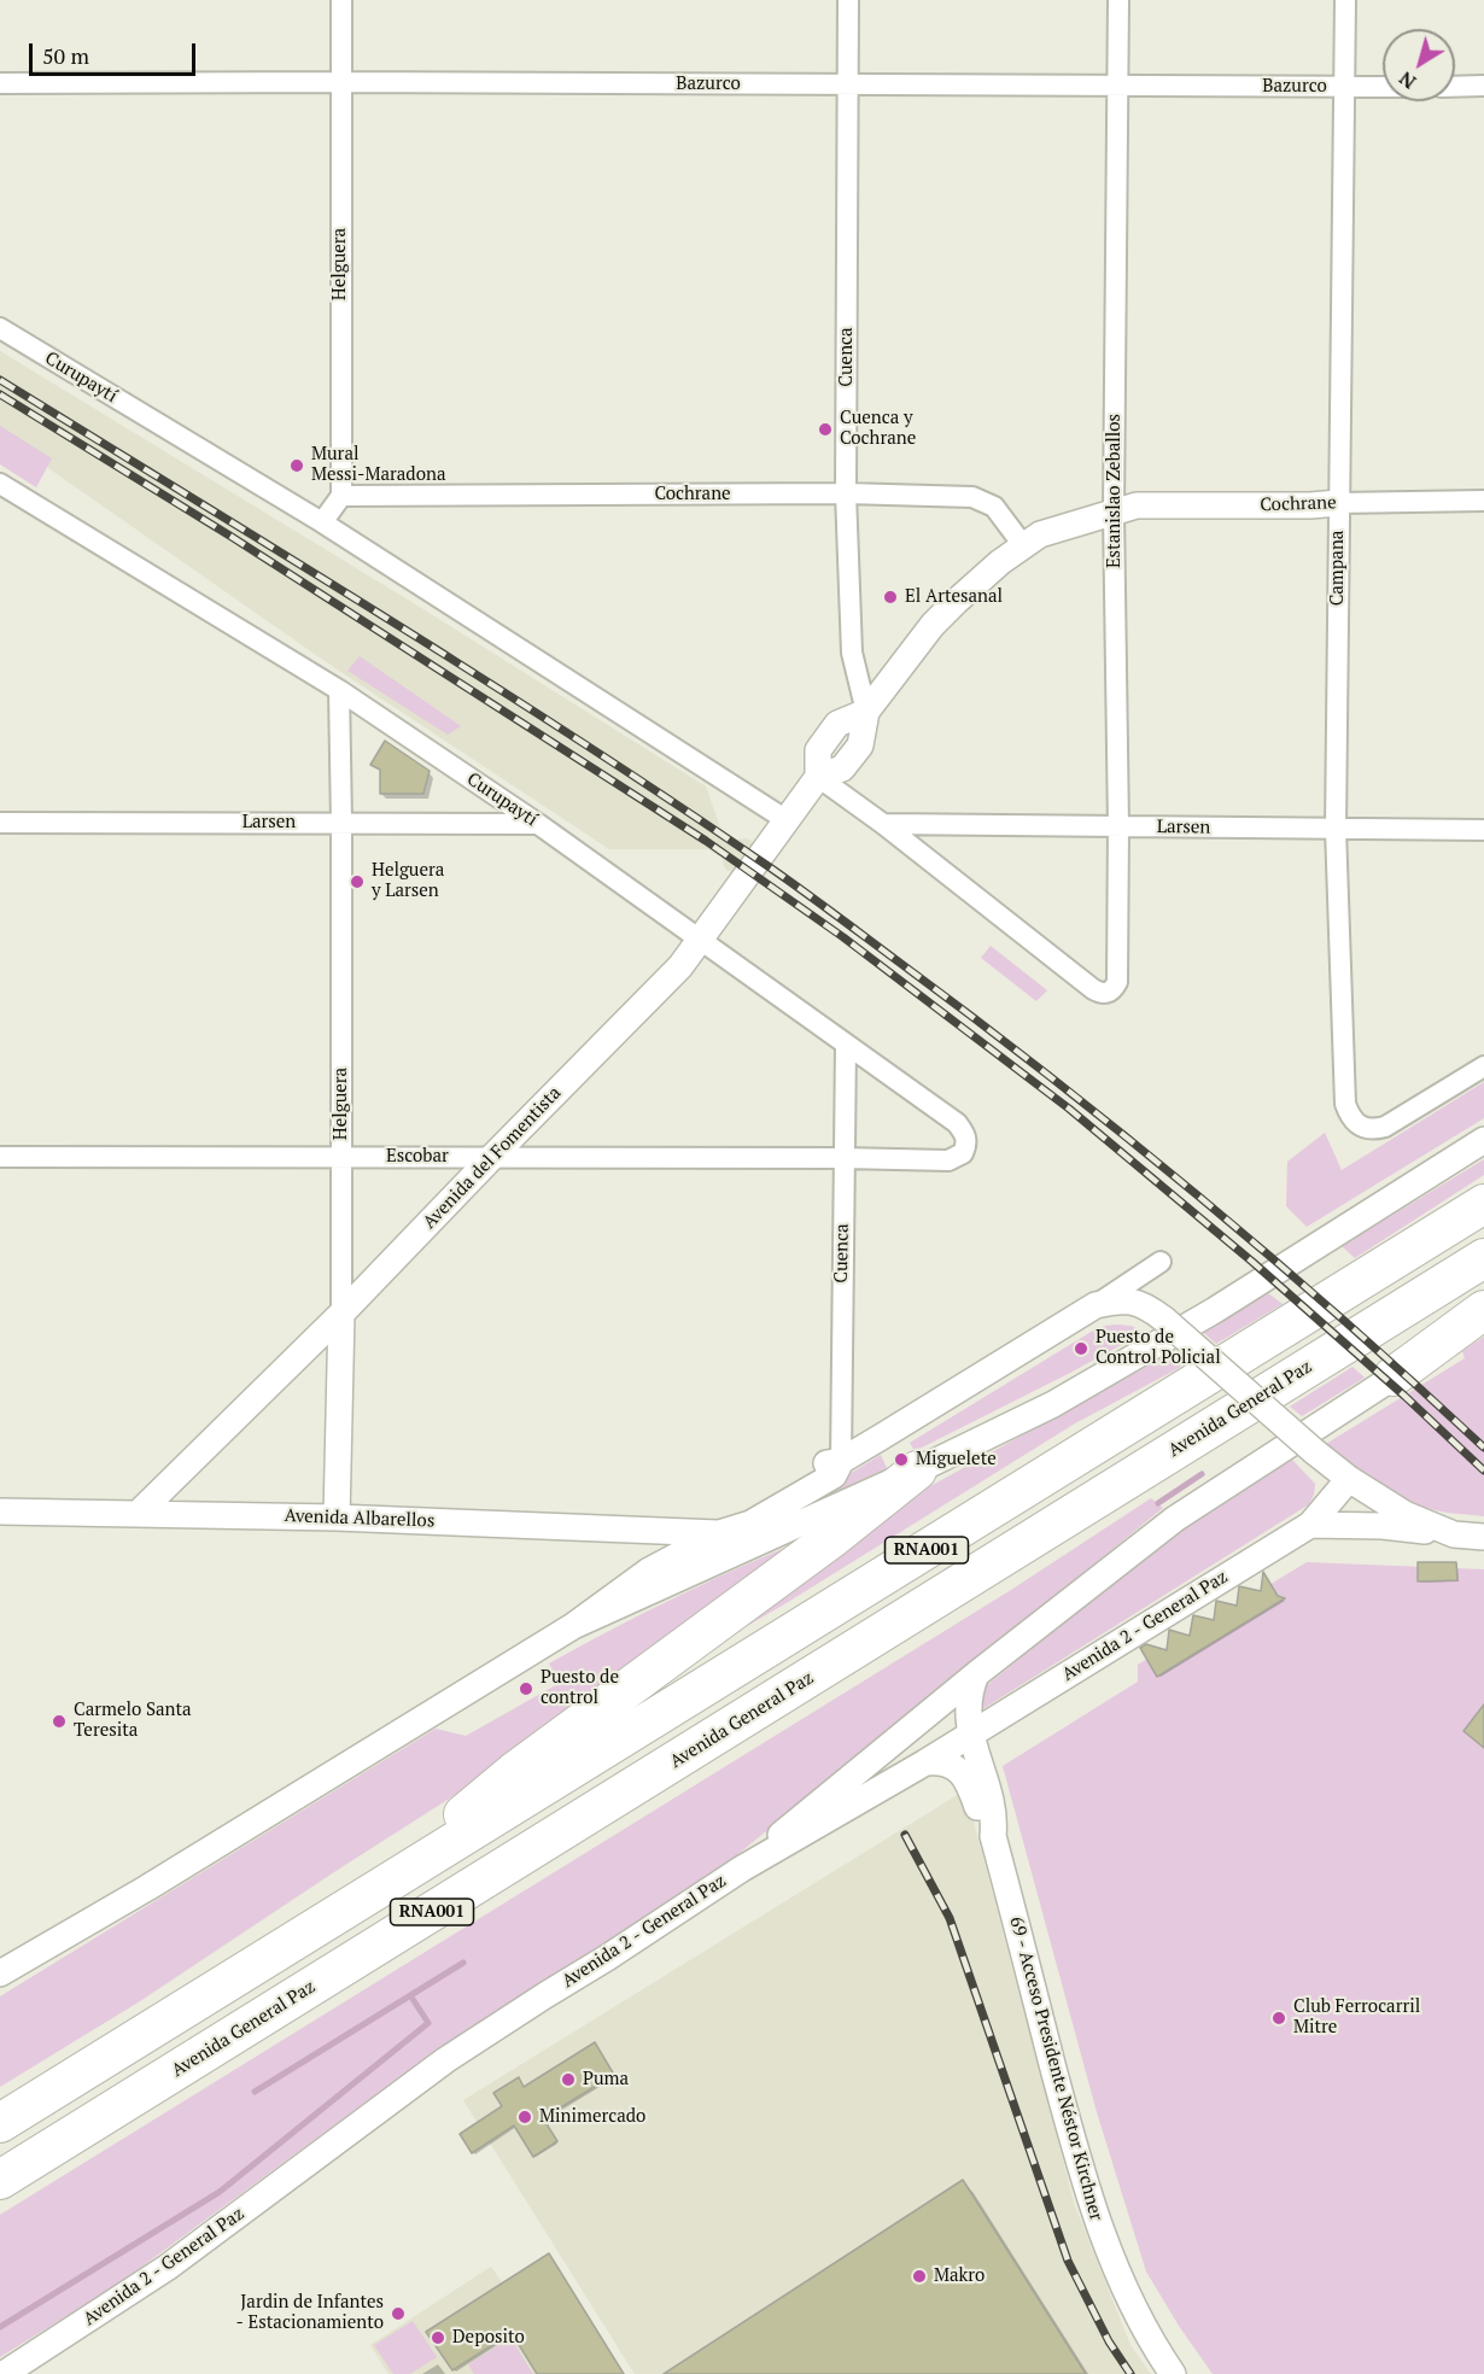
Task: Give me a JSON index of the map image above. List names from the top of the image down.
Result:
{
  "streets": {
    "highway": ["Avenida General Paz", "RNA001"],
    "street": [
      "Bazurco",
      "Helguera",
      "Cuenca",
      "Curupaytí",
      "Estanislao Zeballos",
      "Cochrane",
      "Campana",
      "Larsen",
      "Escobar",
      "Avenida del Fomentista",
      "Avenida Albarellos",
      "Avenida 2 - General Paz",
      "69 - Acceso Presidente Néstor Kirchner"
    ]
  },
  "crossings": [
    ["Bazurco", "Helguera"],
    ["Bazurco", "Cuenca"],
    ["Bazurco", "Estanislao Zeballos"],
    ["Bazurco", "Campana"],
    ["Helguera", "Curupaytí"],
    ["Helguera", "Cochrane"],
    ["Helguera", "Larsen"],
    ["Helguera", "Escobar"],
    ["Helguera", "Avenida del Fomentista"],
    ["Helguera", "Avenida Albarellos"],
    ["Cuenca", "Curupaytí"],
    ["Cuenca", "Cochrane"],
    ["Cuenca", "Escobar"],
    ["Cuenca", "Avenida del Fomentista"],
    ["Curupaytí", "Larsen"],
    ["Curupaytí", "Escobar"],
    ["Curupaytí", "Avenida del Fomentista"],
    ["Estanislao Zeballos", "Cochrane"],
    ["Estanislao Zeballos", "Larsen"],
    ["Estanislao Zeballos", "Avenida del Fomentista"],
    ["Cochrane", "Campana"],
    ["Cochrane", "Avenida del Fomentista"],
    ["Campana", "Larsen"],
    ["Escobar", "Avenida del Fomentista"],
    ["Avenida del Fomentista", "Avenida Albarellos"],
    ["Avenida 2 - General Paz", "69 - Acceso Presidente Néstor Kirchner"]
  ],
  "places": [
    "Cuenca y Cochrane",
    "Mural Messi-Maradona",
    "El Artesanal",
    "Helguera y Larsen",
    "Puesto de Control Policial",
    "Miguelete",
    "Puesto de control",
    "Carmelo Santa Teresita",
    "Club Ferrocarril Mitre",
    "Puma",
    "Minimercado",
    "Makro",
    "Jardin de Infantes - Estacionamiento",
    "Deposito"
  ],
  "scale_bar": "50 m",
  "north": "bottom left"
}
